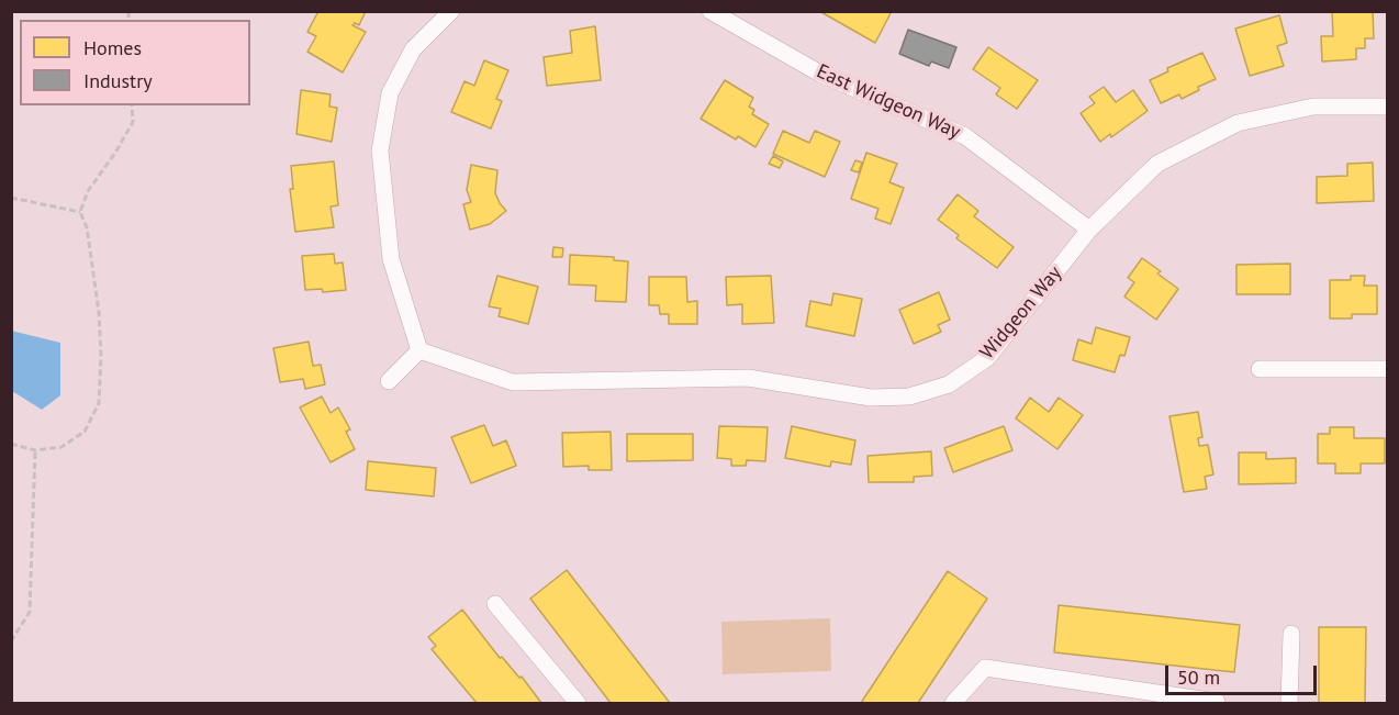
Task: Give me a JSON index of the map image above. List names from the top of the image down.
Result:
{
  "streets": {
    "street": ["East Widgeon Way", "Widgeon Way"]
  },
  "crossings": [
    ["East Widgeon Way", "Widgeon Way"]
  ],
  "legend": ["Homes", "Industry"],
  "scale_bar": "50 m"
}
